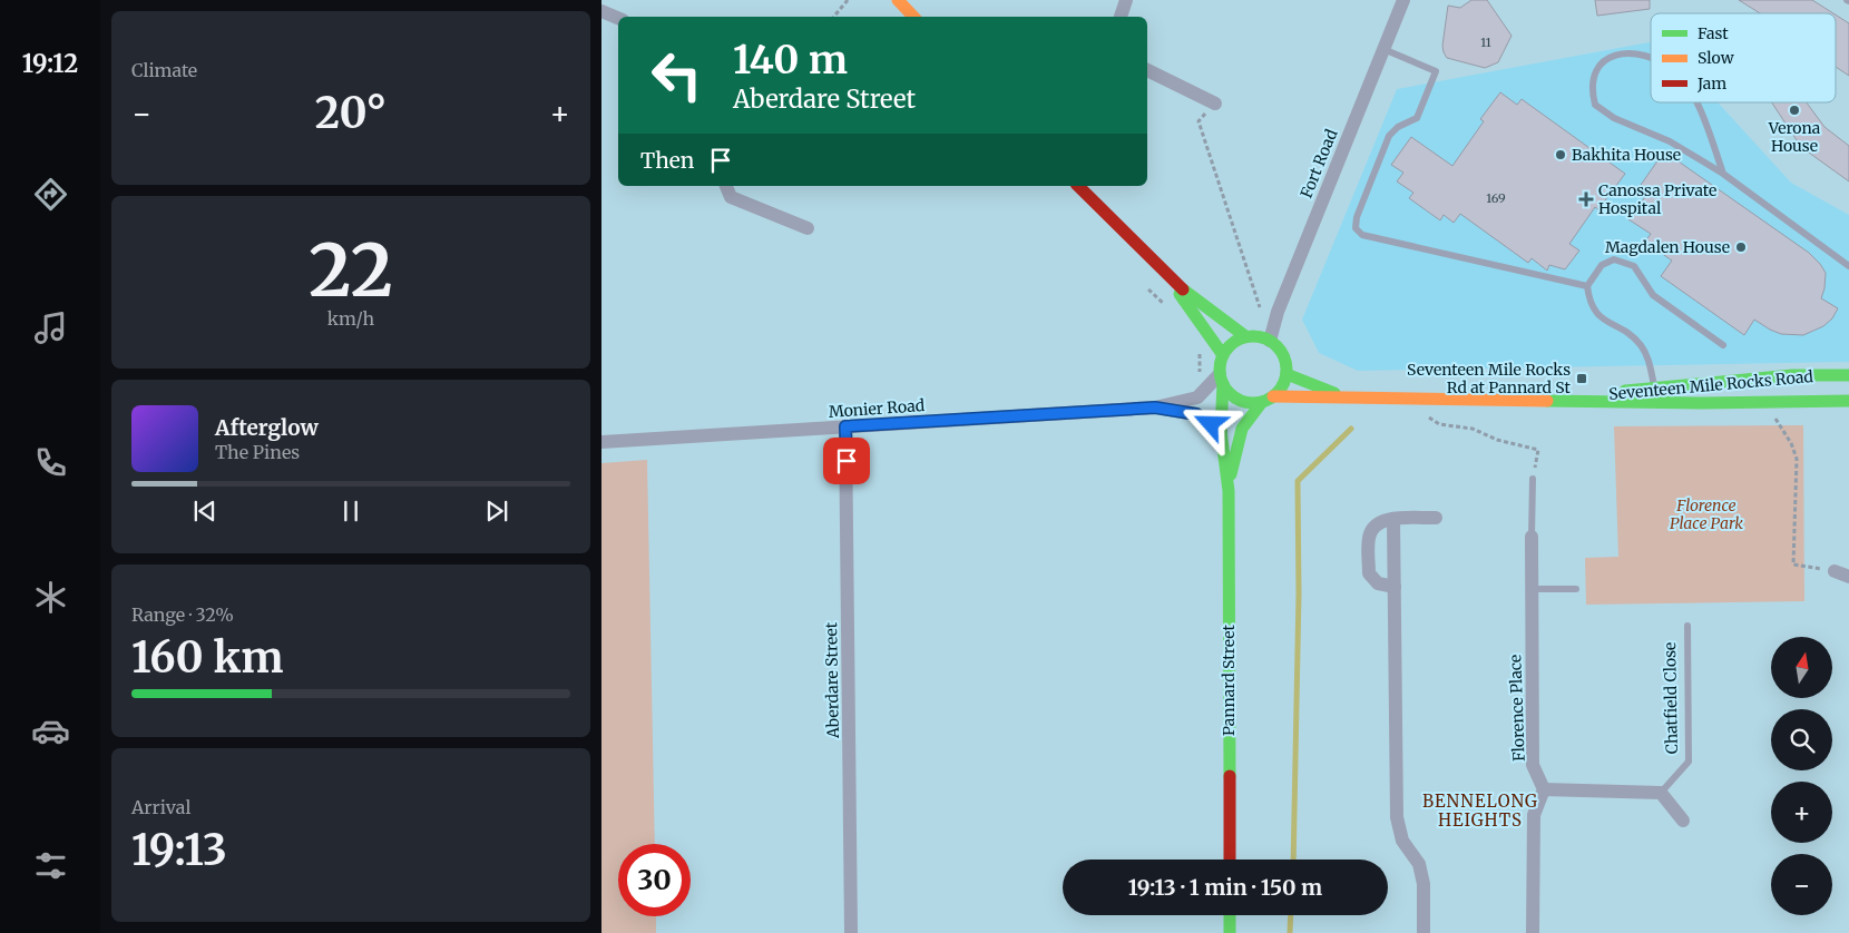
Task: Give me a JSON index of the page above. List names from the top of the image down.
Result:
{
  "streets": {
    "main road": ["Seventeen Mile Rocks Road", "Pannard Street"],
    "street": [
      "Fort Road",
      "Monier Road",
      "Aberdare Street",
      "Florence Place"
    ],
    "lane": ["Chatfield Close"]
  },
  "crossings": [
    ["Fort Road", "Seventeen Mile Rocks Road"],
    ["Fort Road", "Monier Road"],
    ["Fort Road", "Pannard Street"],
    ["Seventeen Mile Rocks Road", "Monier Road"],
    ["Seventeen Mile Rocks Road", "Pannard Street"],
    ["Monier Road", "Aberdare Street"],
    ["Monier Road", "Pannard Street"]
  ],
  "districts": ["BENNELONG HEIGHTS"],
  "parks": ["Florence Place Park"],
  "places": {
    "other": ["Verona House", "Bakhita House", "Magdalen House"],
    "health": ["Canossa Private Hospital"],
    "transit": ["Seventeen Mile Rocks Rd at Pannard St"]
  },
  "house_numbers": ["11", "169"],
  "legend": ["Fast", "Slow", "Jam"],
  "north": "top",
  "page": {
    "tabs": "19:12",
    "tile": [
      "Climate",
      ["22", "km/h"],
      ["Range · 32%", "160 km"],
      ["Arrival", "19:13"]
    ],
    "turn": ["140 m", "Aberdare Street"],
    "heat": ["−", "20°", "+"],
    "then": "Then",
    "song": ["Afterglow", "The Pines"],
    "map_buttons": ["+", "−"],
    "limit": "30",
    "trip": "19:13 · 1 min · 150 m"
  }
}
